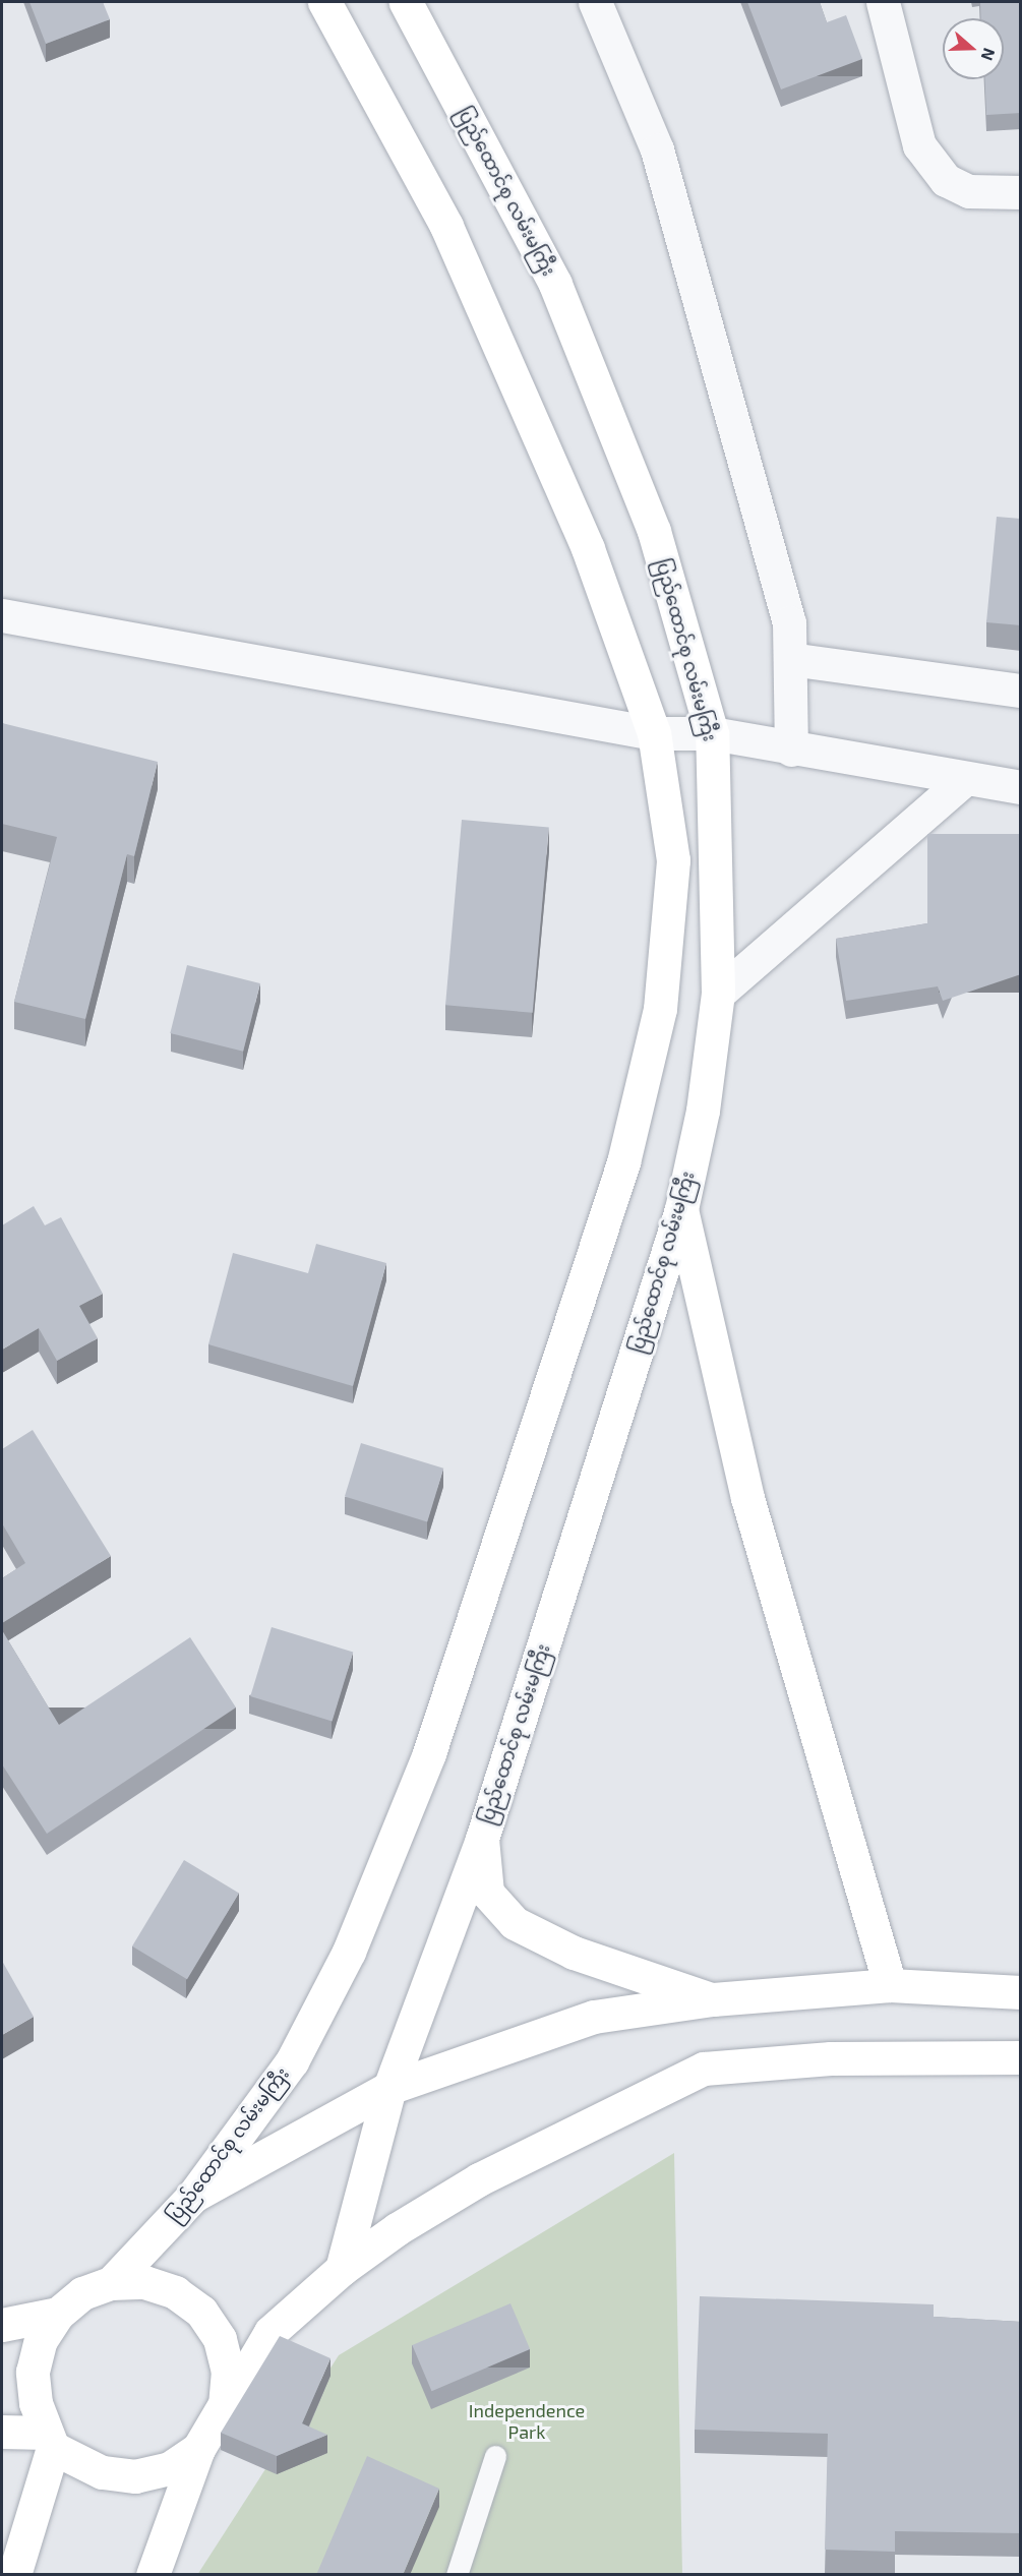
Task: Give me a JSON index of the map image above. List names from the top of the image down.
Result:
{
  "streets": {
    "main road": ["ပြည်ထောင်စု လမ်းမကြီး"]
  },
  "parks": ["Independence Park"],
  "north": "right"
}
